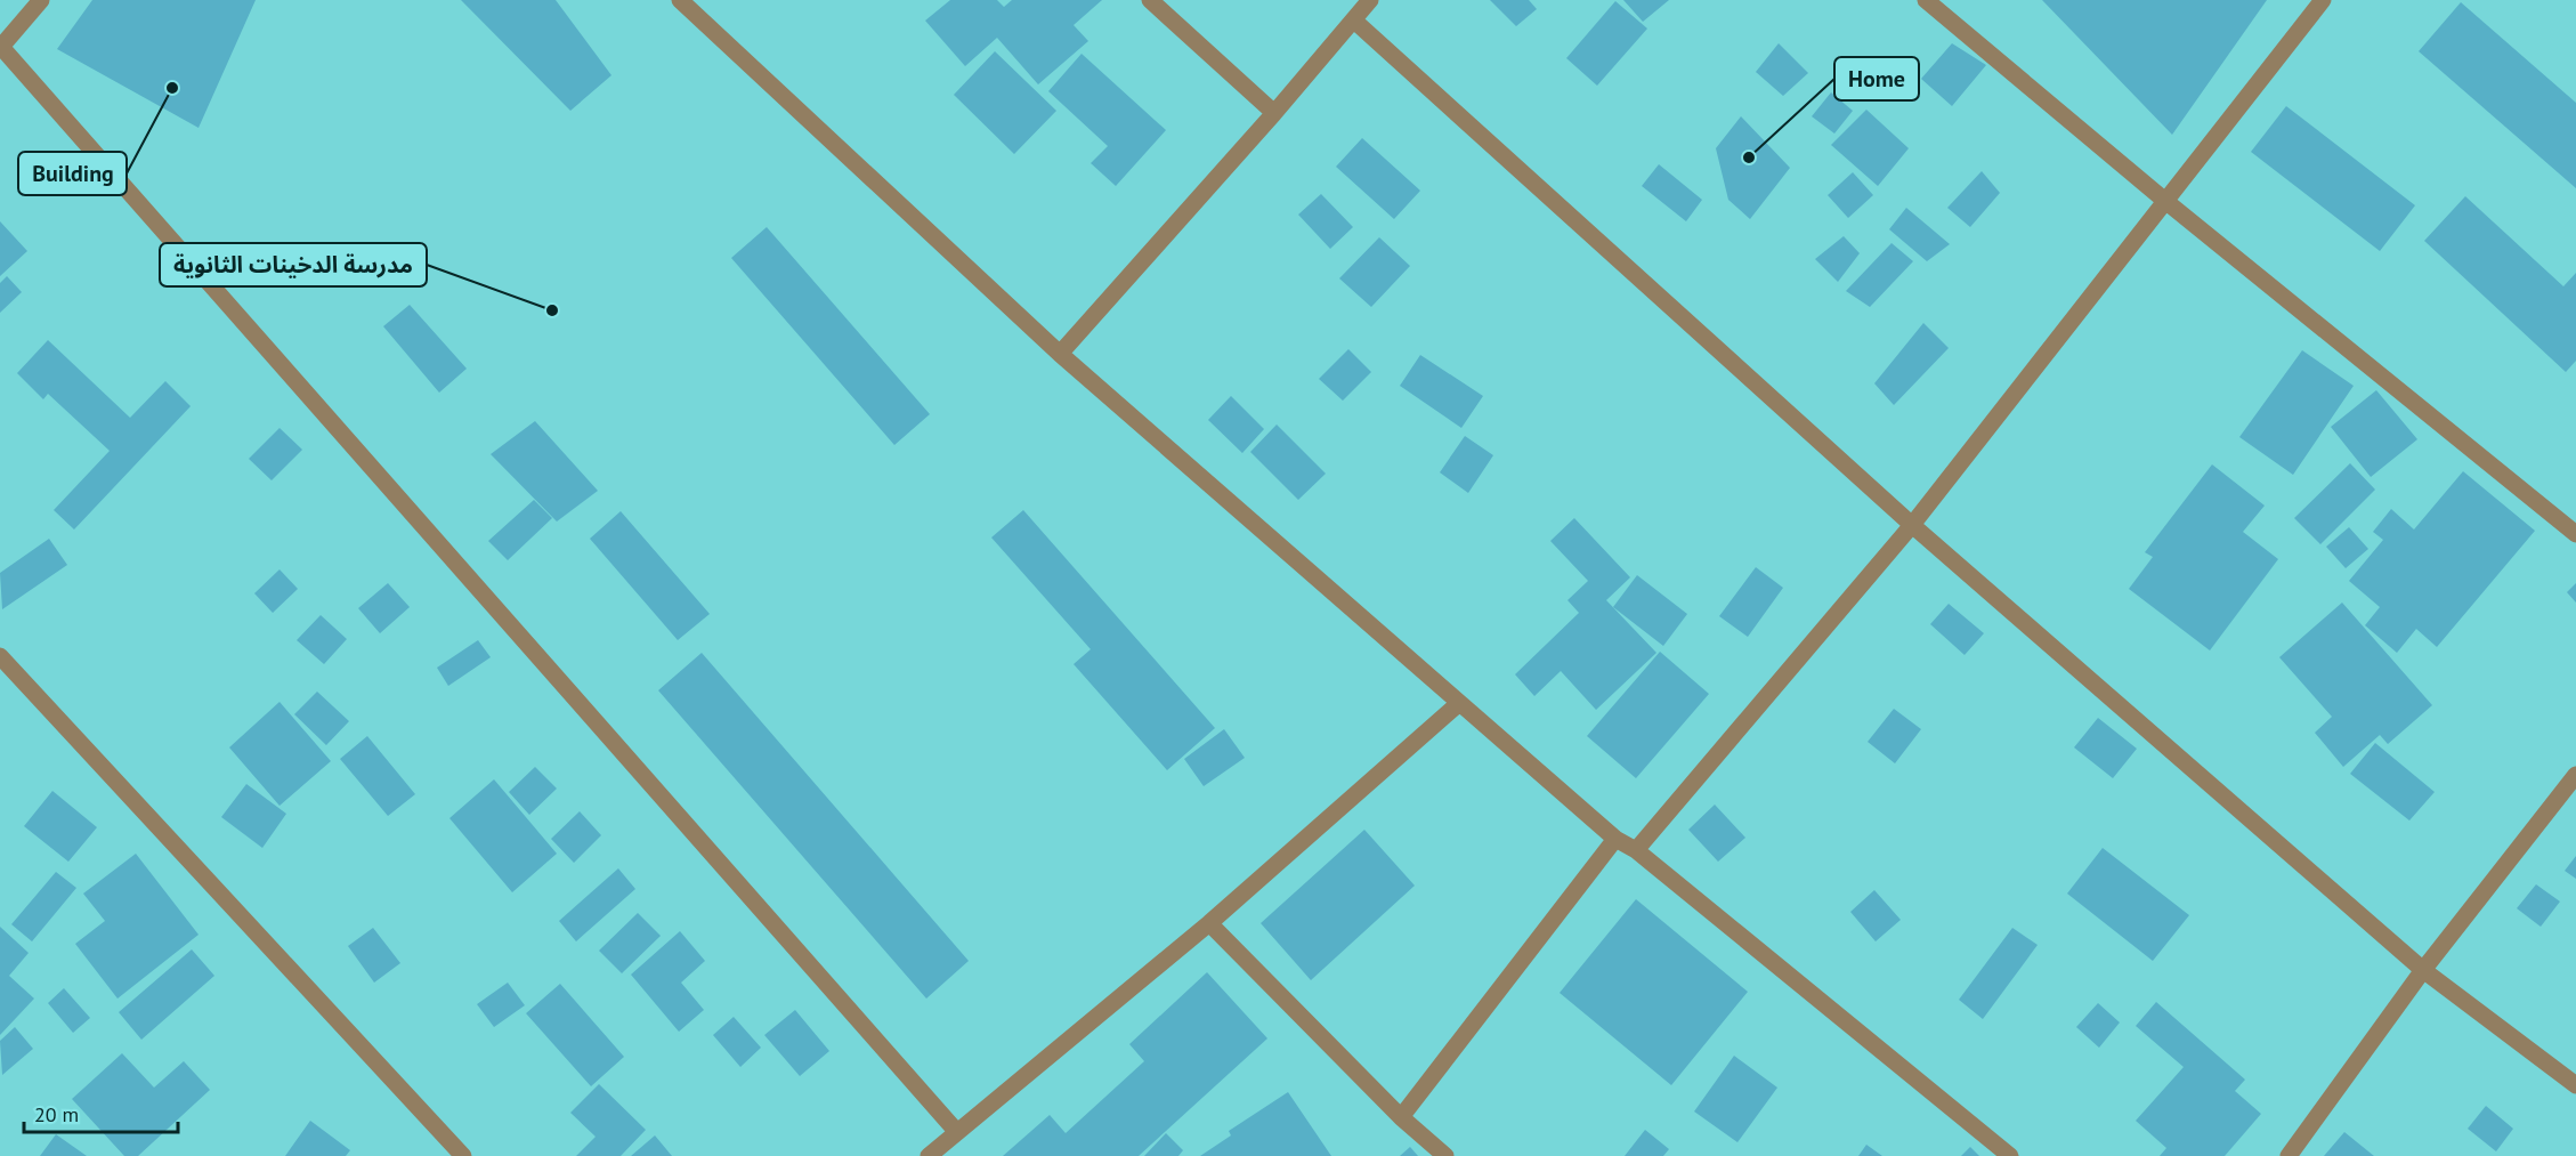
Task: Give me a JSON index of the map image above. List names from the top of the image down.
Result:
{
  "places": ["Building", "Home", "مدرسة الدخينات الثانوية"],
  "scale_bar": "20 m"
}
